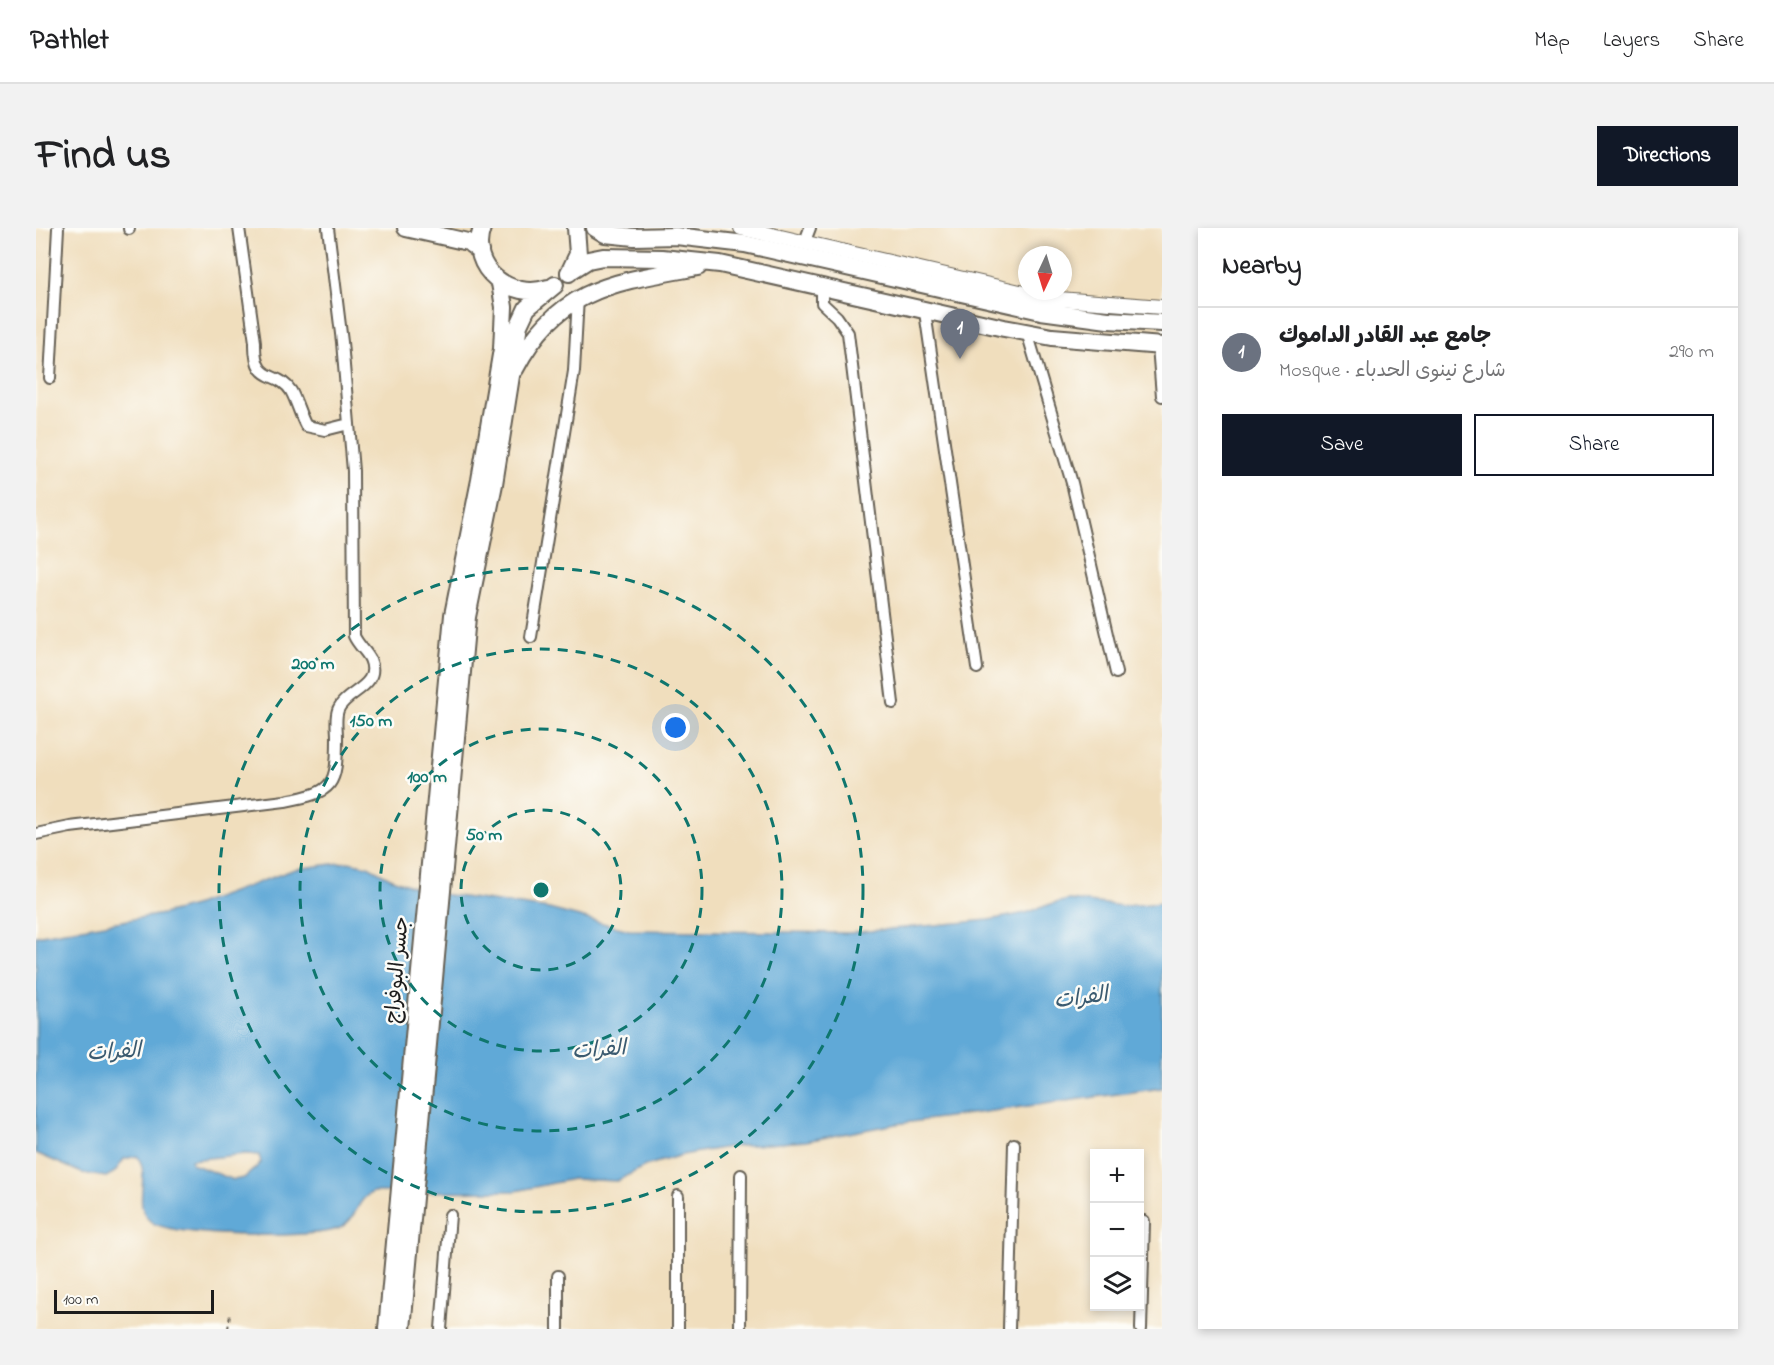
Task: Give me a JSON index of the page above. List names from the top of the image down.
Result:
{
  "streets": {
    "main road": ["جسر البوفراج"]
  },
  "water": ["الفرات"],
  "scale_bar": "100 m",
  "north": "bottom",
  "page": {
    "header": "Pathlet",
    "nav": ["Map", "Layers", "Share"],
    "title": "Find us",
    "buttons": [
      "Directions",
      ["Save", "Share"]
    ],
    "heading": "Nearby",
    "list": [
      {
        "mark": "1",
        "name": "جامع عبد القادر الداموك",
        "note": "Mosque · شارع نينوى الحدباء",
        "value": "290 m"
      }
    ],
    "pins": "1",
    "map_buttons": ["+", "−"],
    "scale": "100 m"
  },
  "rings": [
    "200 m",
    "150 m",
    "100 m",
    "50 m"
  ]
}
